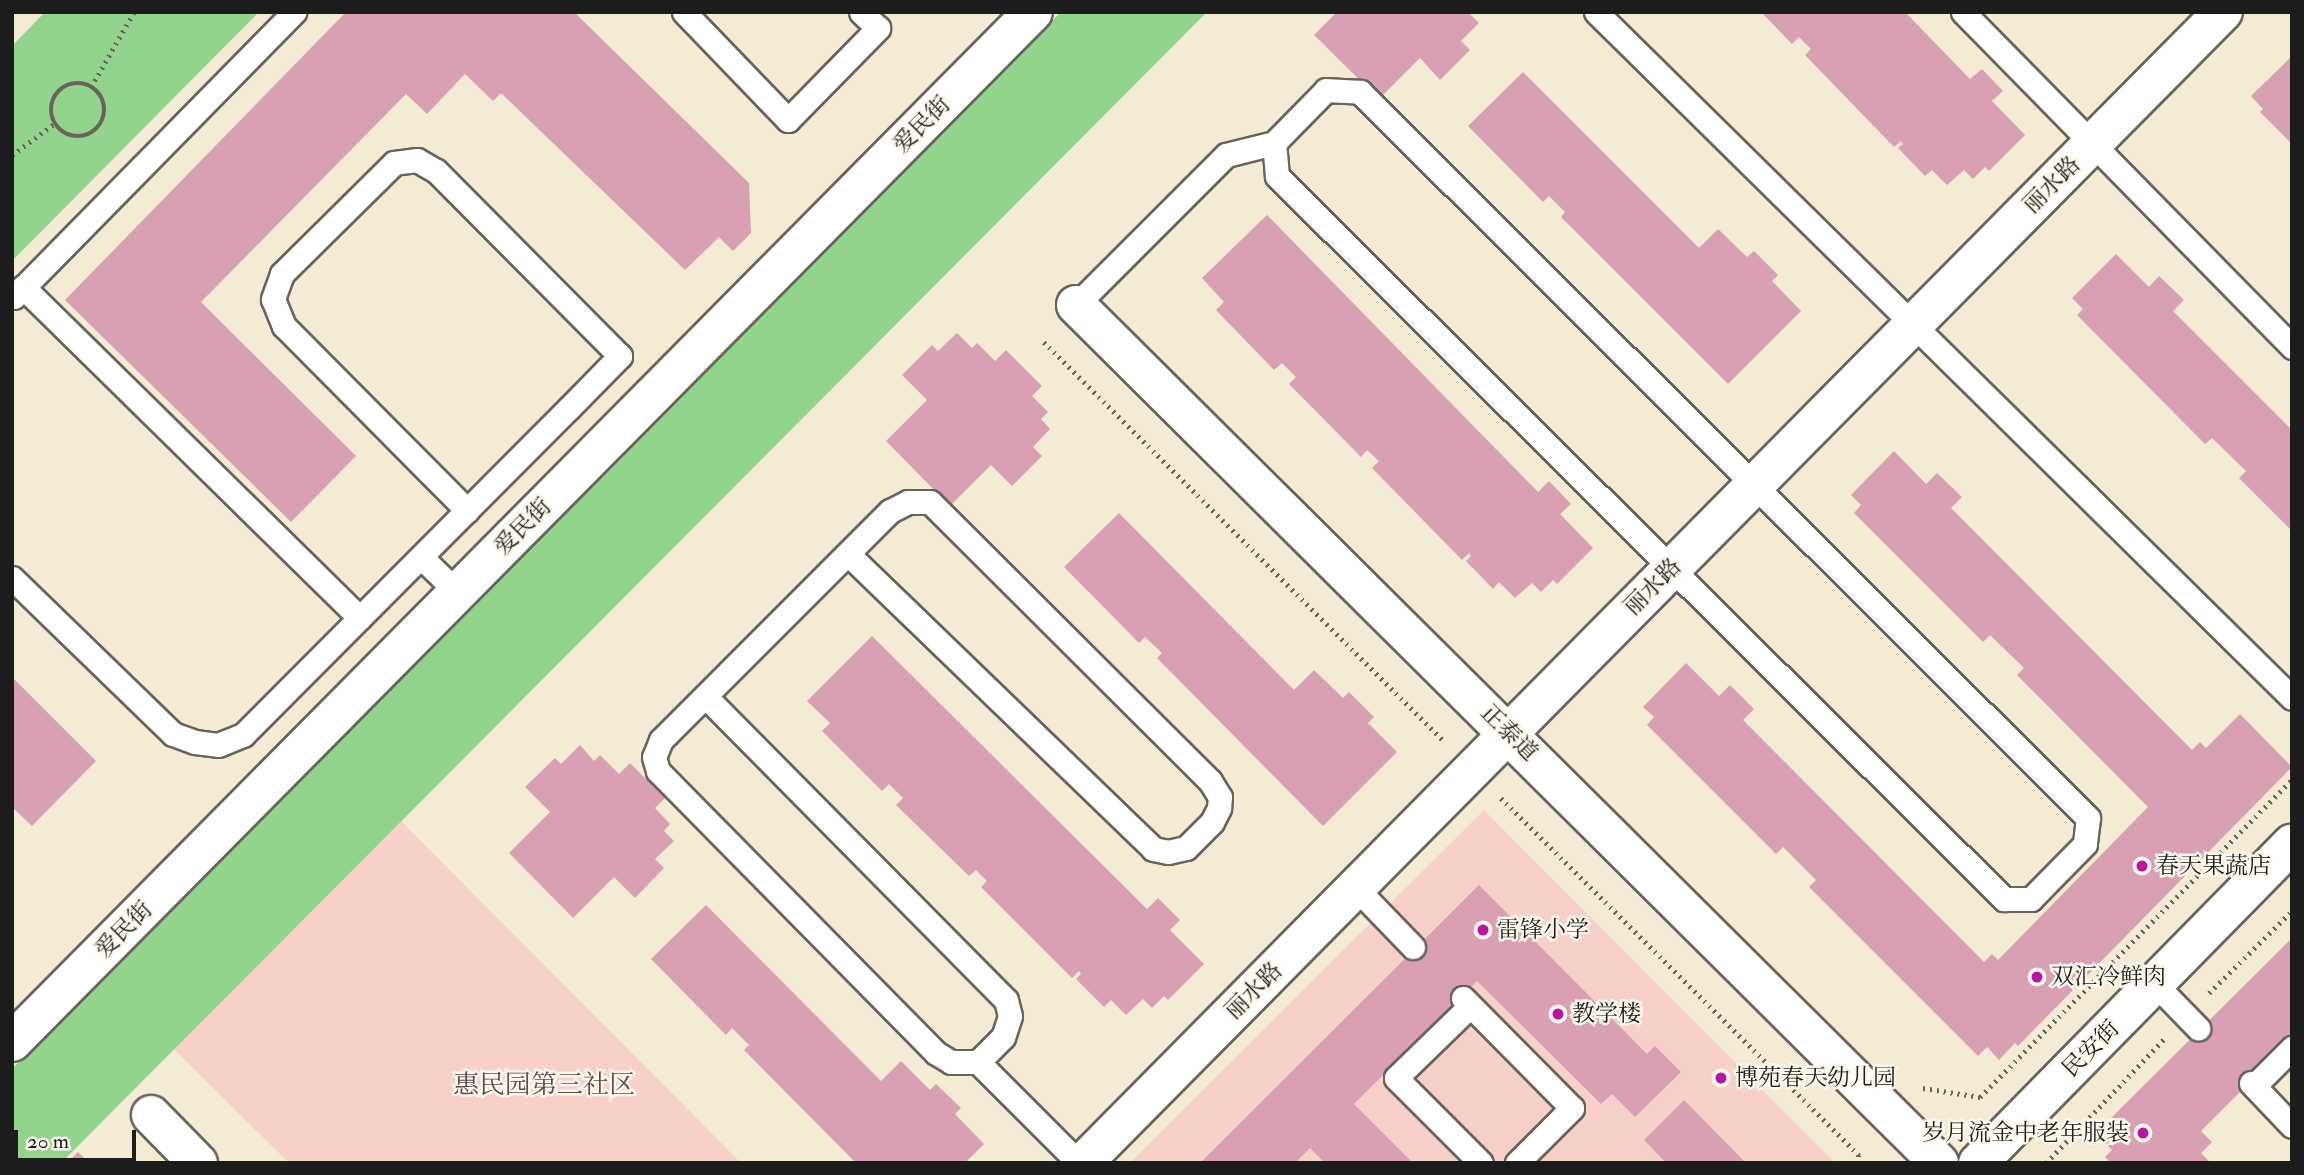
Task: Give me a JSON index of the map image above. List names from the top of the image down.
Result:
{
  "streets": {
    "street": [
      "爱民街",
      "丽水路",
      "正泰道",
      "民安街"
    ]
  },
  "crossings": [
    ["丽水路", "正泰道"]
  ],
  "districts": ["惠民园第三社区"],
  "places": [
    "春天果蔬店",
    "雷锋小学",
    "双汇冷鲜肉",
    "教学楼",
    "博苑春天幼儿园",
    "岁月流金中老年服装"
  ],
  "scale_bar": "20 m"
}
